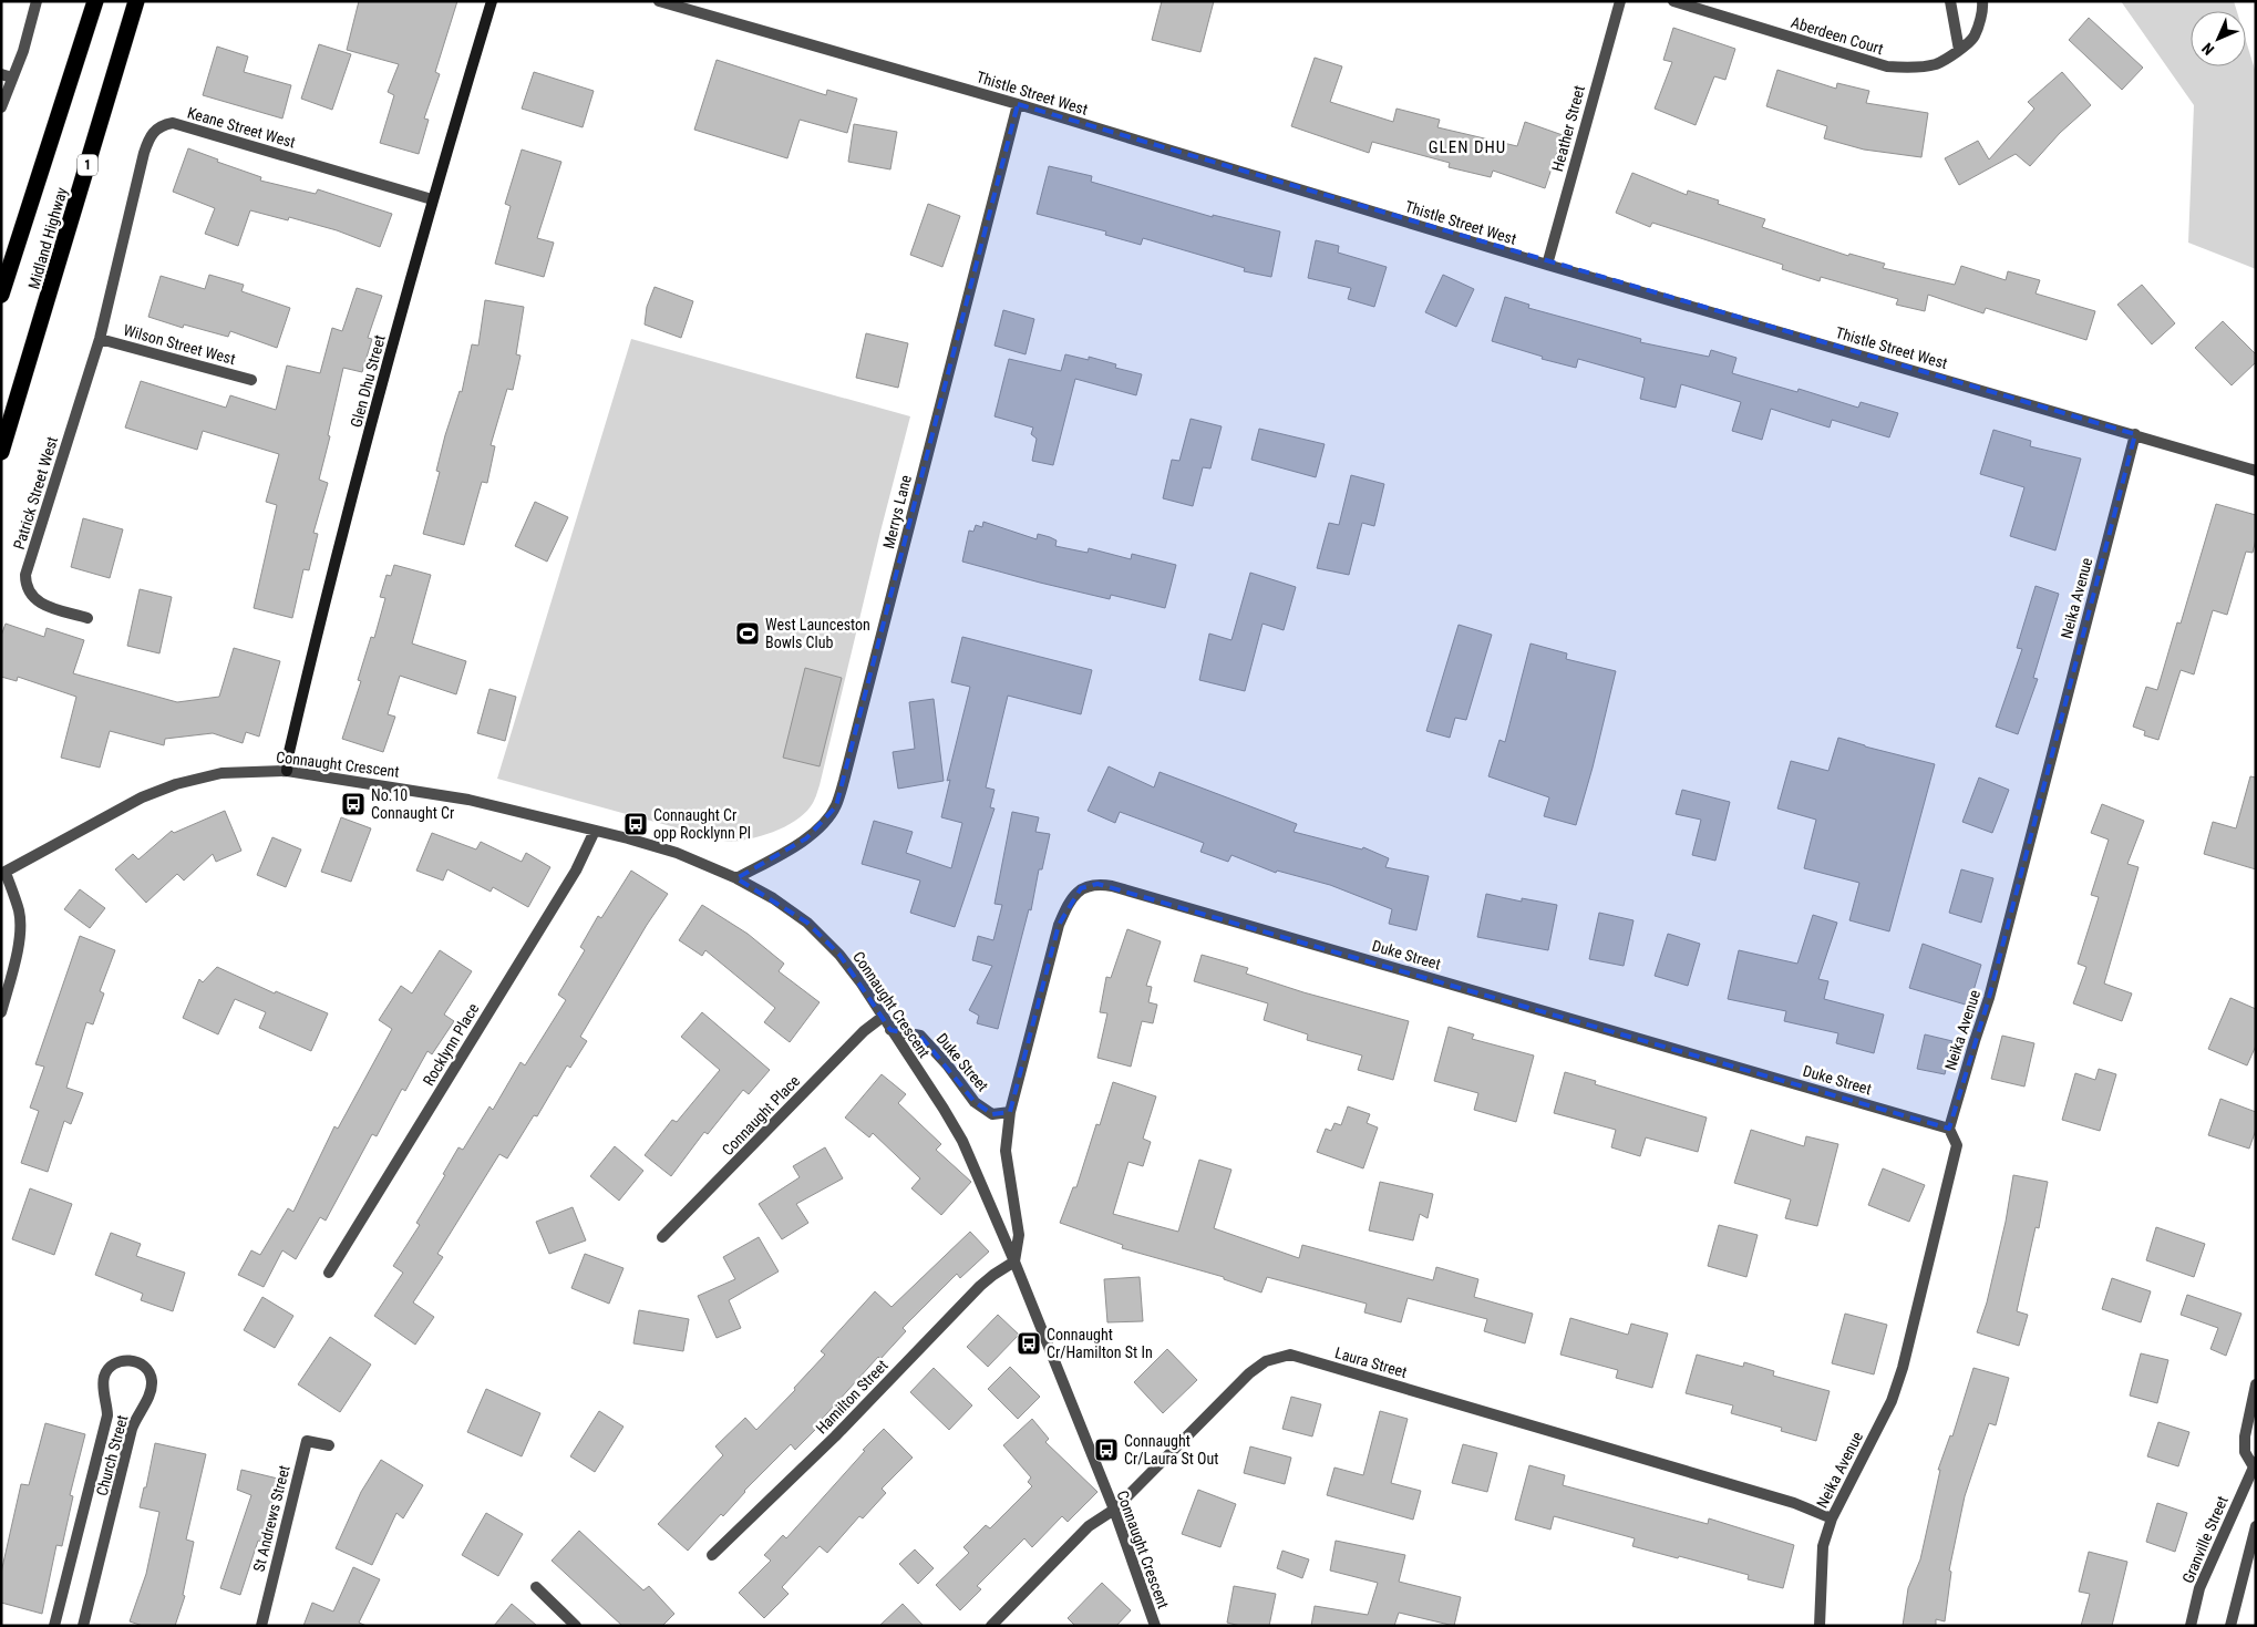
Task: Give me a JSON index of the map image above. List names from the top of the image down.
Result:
{
  "streets": {
    "highway": ["1", "Midland Highway"],
    "street": [
      "Aberdeen Court",
      "Thistle Street West",
      "Keane Street West",
      "Heather Street",
      "Wilson Street West",
      "Glen Dhu Street",
      "Patrick Street West",
      "Merrys Lane",
      "Neika Avenue",
      "Connaught Crescent",
      "Duke Street",
      "Rocklynn Place",
      "Connaught Place",
      "Laura Street",
      "Hamilton Street",
      "Church Street",
      "St Andrews Street",
      "Granville Street"
    ]
  },
  "crossings": [
    ["Thistle Street West", "Heather Street"],
    ["Thistle Street West", "Merrys Lane"],
    ["Thistle Street West", "Neika Avenue"],
    ["Keane Street West", "Wilson Street West"],
    ["Keane Street West", "Glen Dhu Street"],
    ["Keane Street West", "Patrick Street West"],
    ["Wilson Street West", "Patrick Street West"],
    ["Glen Dhu Street", "Connaught Crescent"],
    ["Merrys Lane", "Connaught Crescent"],
    ["Neika Avenue", "Duke Street"],
    ["Neika Avenue", "Laura Street"],
    ["Connaught Crescent", "Duke Street"],
    ["Connaught Crescent", "Rocklynn Place"],
    ["Connaught Crescent", "Connaught Place"],
    ["Connaught Crescent", "Laura Street"],
    ["Connaught Crescent", "Hamilton Street"],
    ["Duke Street", "Hamilton Street"]
  ],
  "districts": ["GLEN DHU"],
  "places": {
    "sports": ["West Launceston Bowls Club"],
    "bus stop": [
      "No.10 Connaught Cr",
      "Connaught Cr opp Rocklynn Pl",
      "Connaught Cr/Hamilton St In",
      "Connaught Cr/Laura St Out"
    ]
  },
  "north": "bottom left"
}
